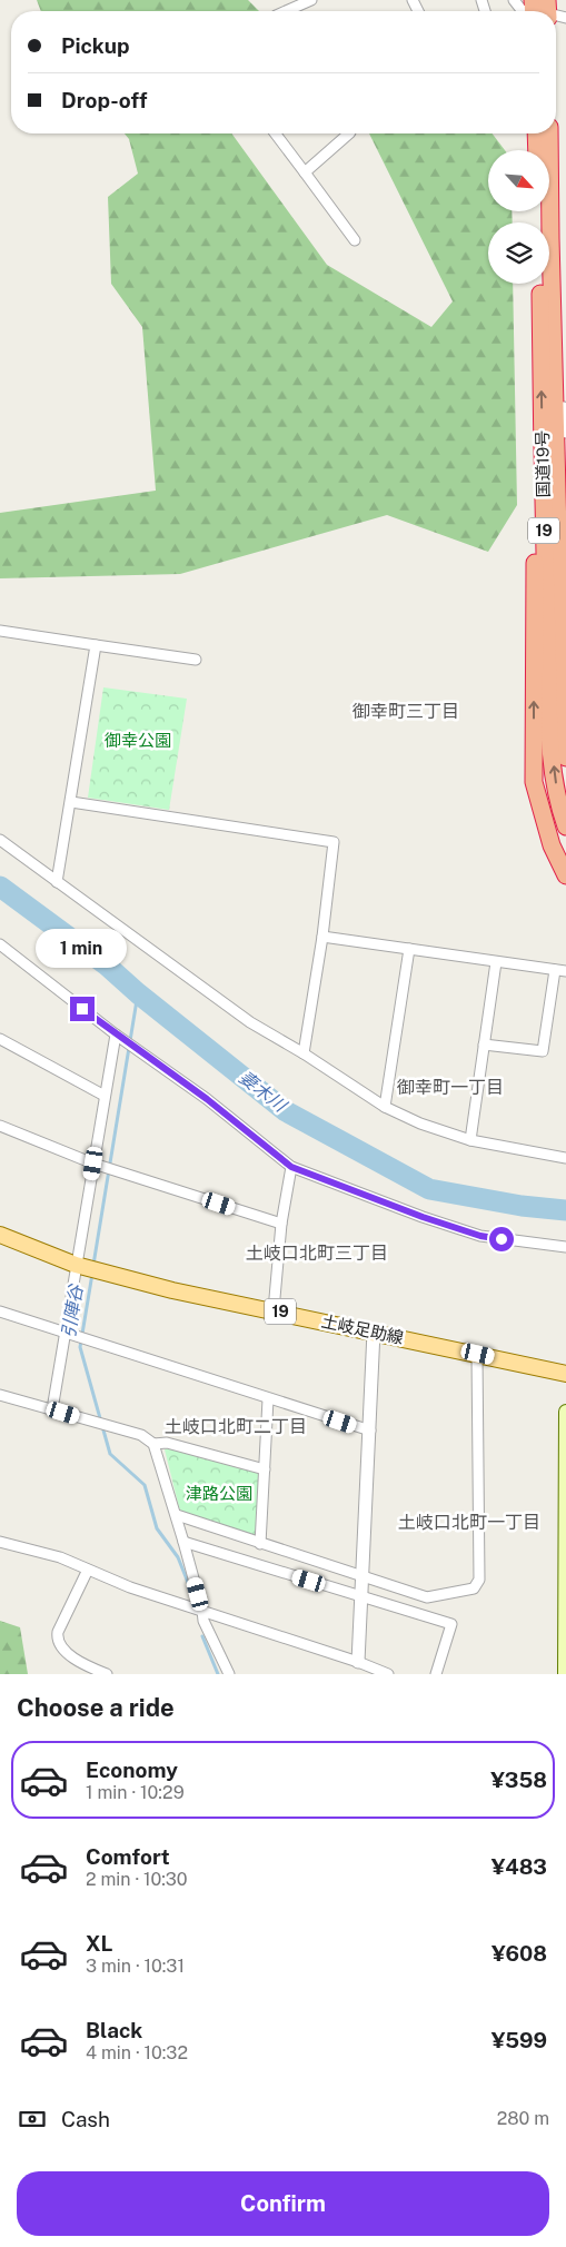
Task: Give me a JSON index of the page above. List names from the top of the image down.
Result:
{
  "streets": {
    "highway": ["国道19号", "19"],
    "main road": ["土岐足助線"]
  },
  "districts": [
    "御幸町三丁目",
    "御幸町一丁目",
    "土岐口北町三丁目",
    "土岐口北町二丁目",
    "土岐口北町一丁目"
  ],
  "water": ["妻木川", "引陣谷"],
  "parks": ["御幸公園", "津路公園"],
  "north": "bottom right",
  "page": {
    "banner": ["Pickup", "Drop-off"],
    "bubble": "1 min",
    "heading": "Choose a ride",
    "list": [
      {
        "name": "Economy",
        "note": "1 min · 10:29",
        "value": "¥358"
      },
      {
        "name": "Comfort",
        "note": "2 min · 10:30",
        "value": "¥483"
      },
      {
        "name": "XL",
        "note": "3 min · 10:31",
        "value": "¥608"
      },
      {
        "name": "Black",
        "note": "4 min · 10:32",
        "value": "¥599"
      }
    ],
    "pay": ["Cash", "280 m"],
    "buttons": "Confirm"
  }
}
